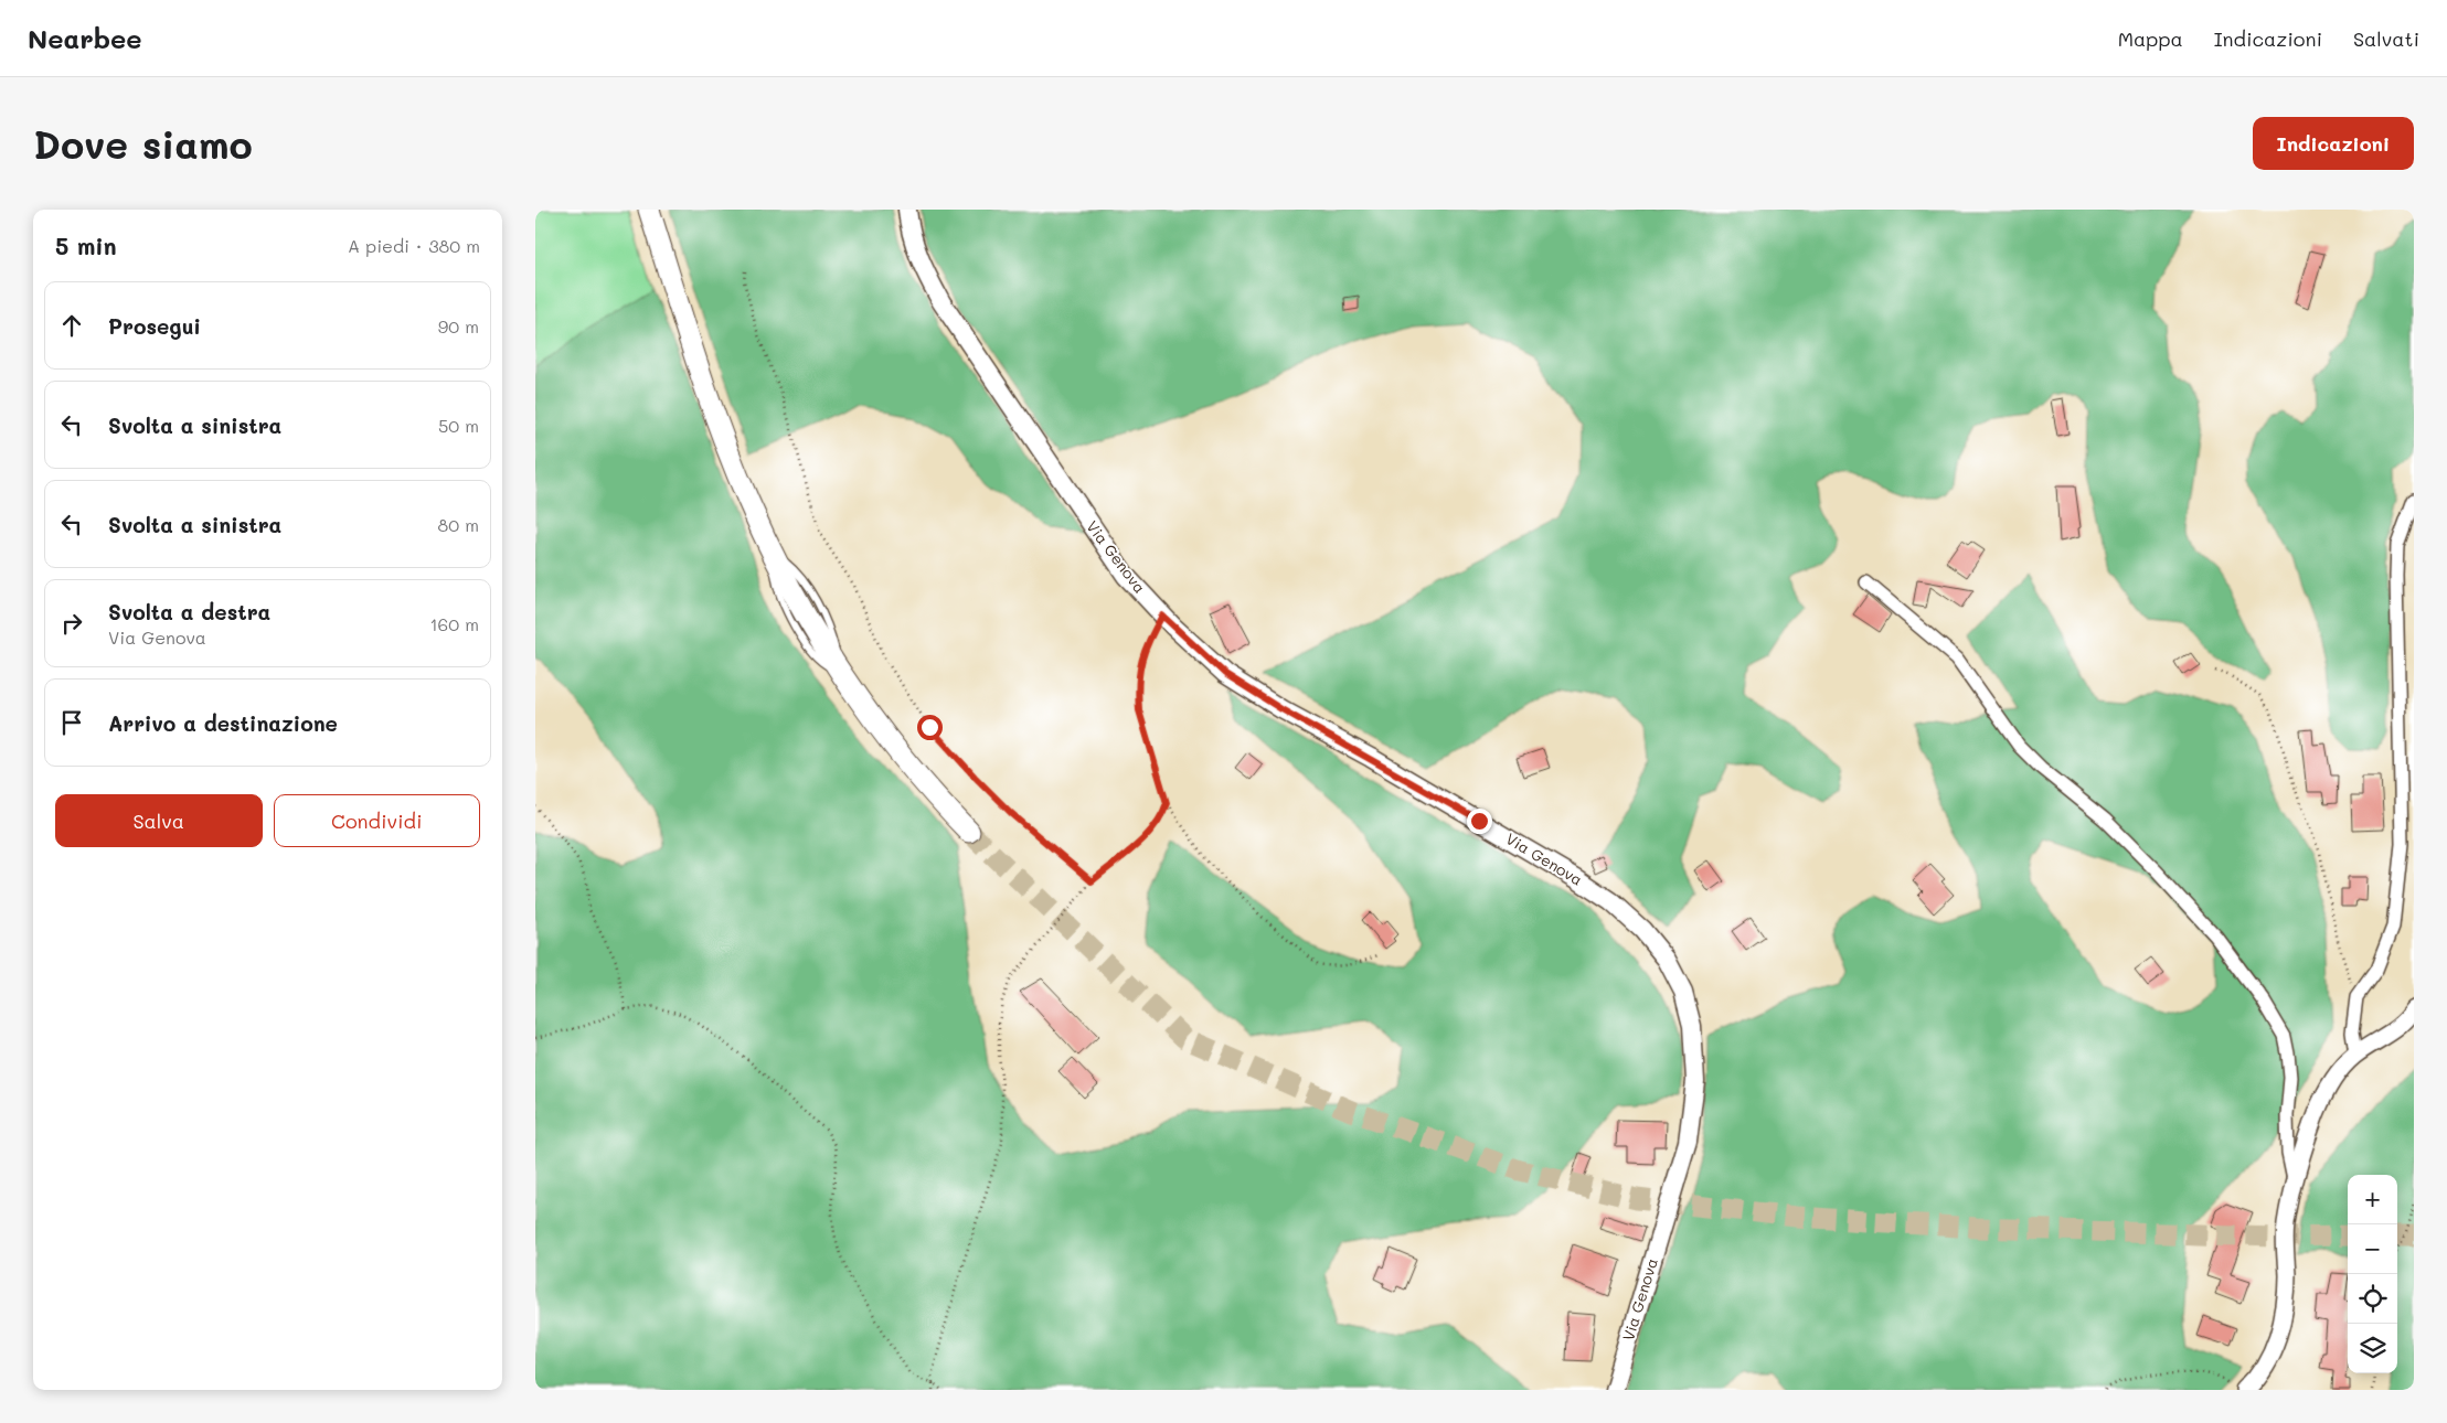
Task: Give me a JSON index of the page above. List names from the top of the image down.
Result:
{
  "streets": {
    "main road": ["Via Genova"]
  },
  "page": {
    "header": "Nearbee",
    "nav": ["Mappa", "Indicazioni", "Salvati"],
    "buttons": [
      "Indicazioni",
      ["Salva", "Condividi"]
    ],
    "title": "Dove siamo",
    "heading": ["5 min", "A piedi · 380 m"],
    "list": [
      ["Prosegui", "90 m"],
      ["Svolta a sinistra", "50 m"],
      ["Svolta a sinistra", "80 m"],
      ["Svolta a destra", "Via Genova", "160 m"],
      "Arrivo a destinazione"
    ],
    "map_buttons": ["+", "−"]
  }
}
